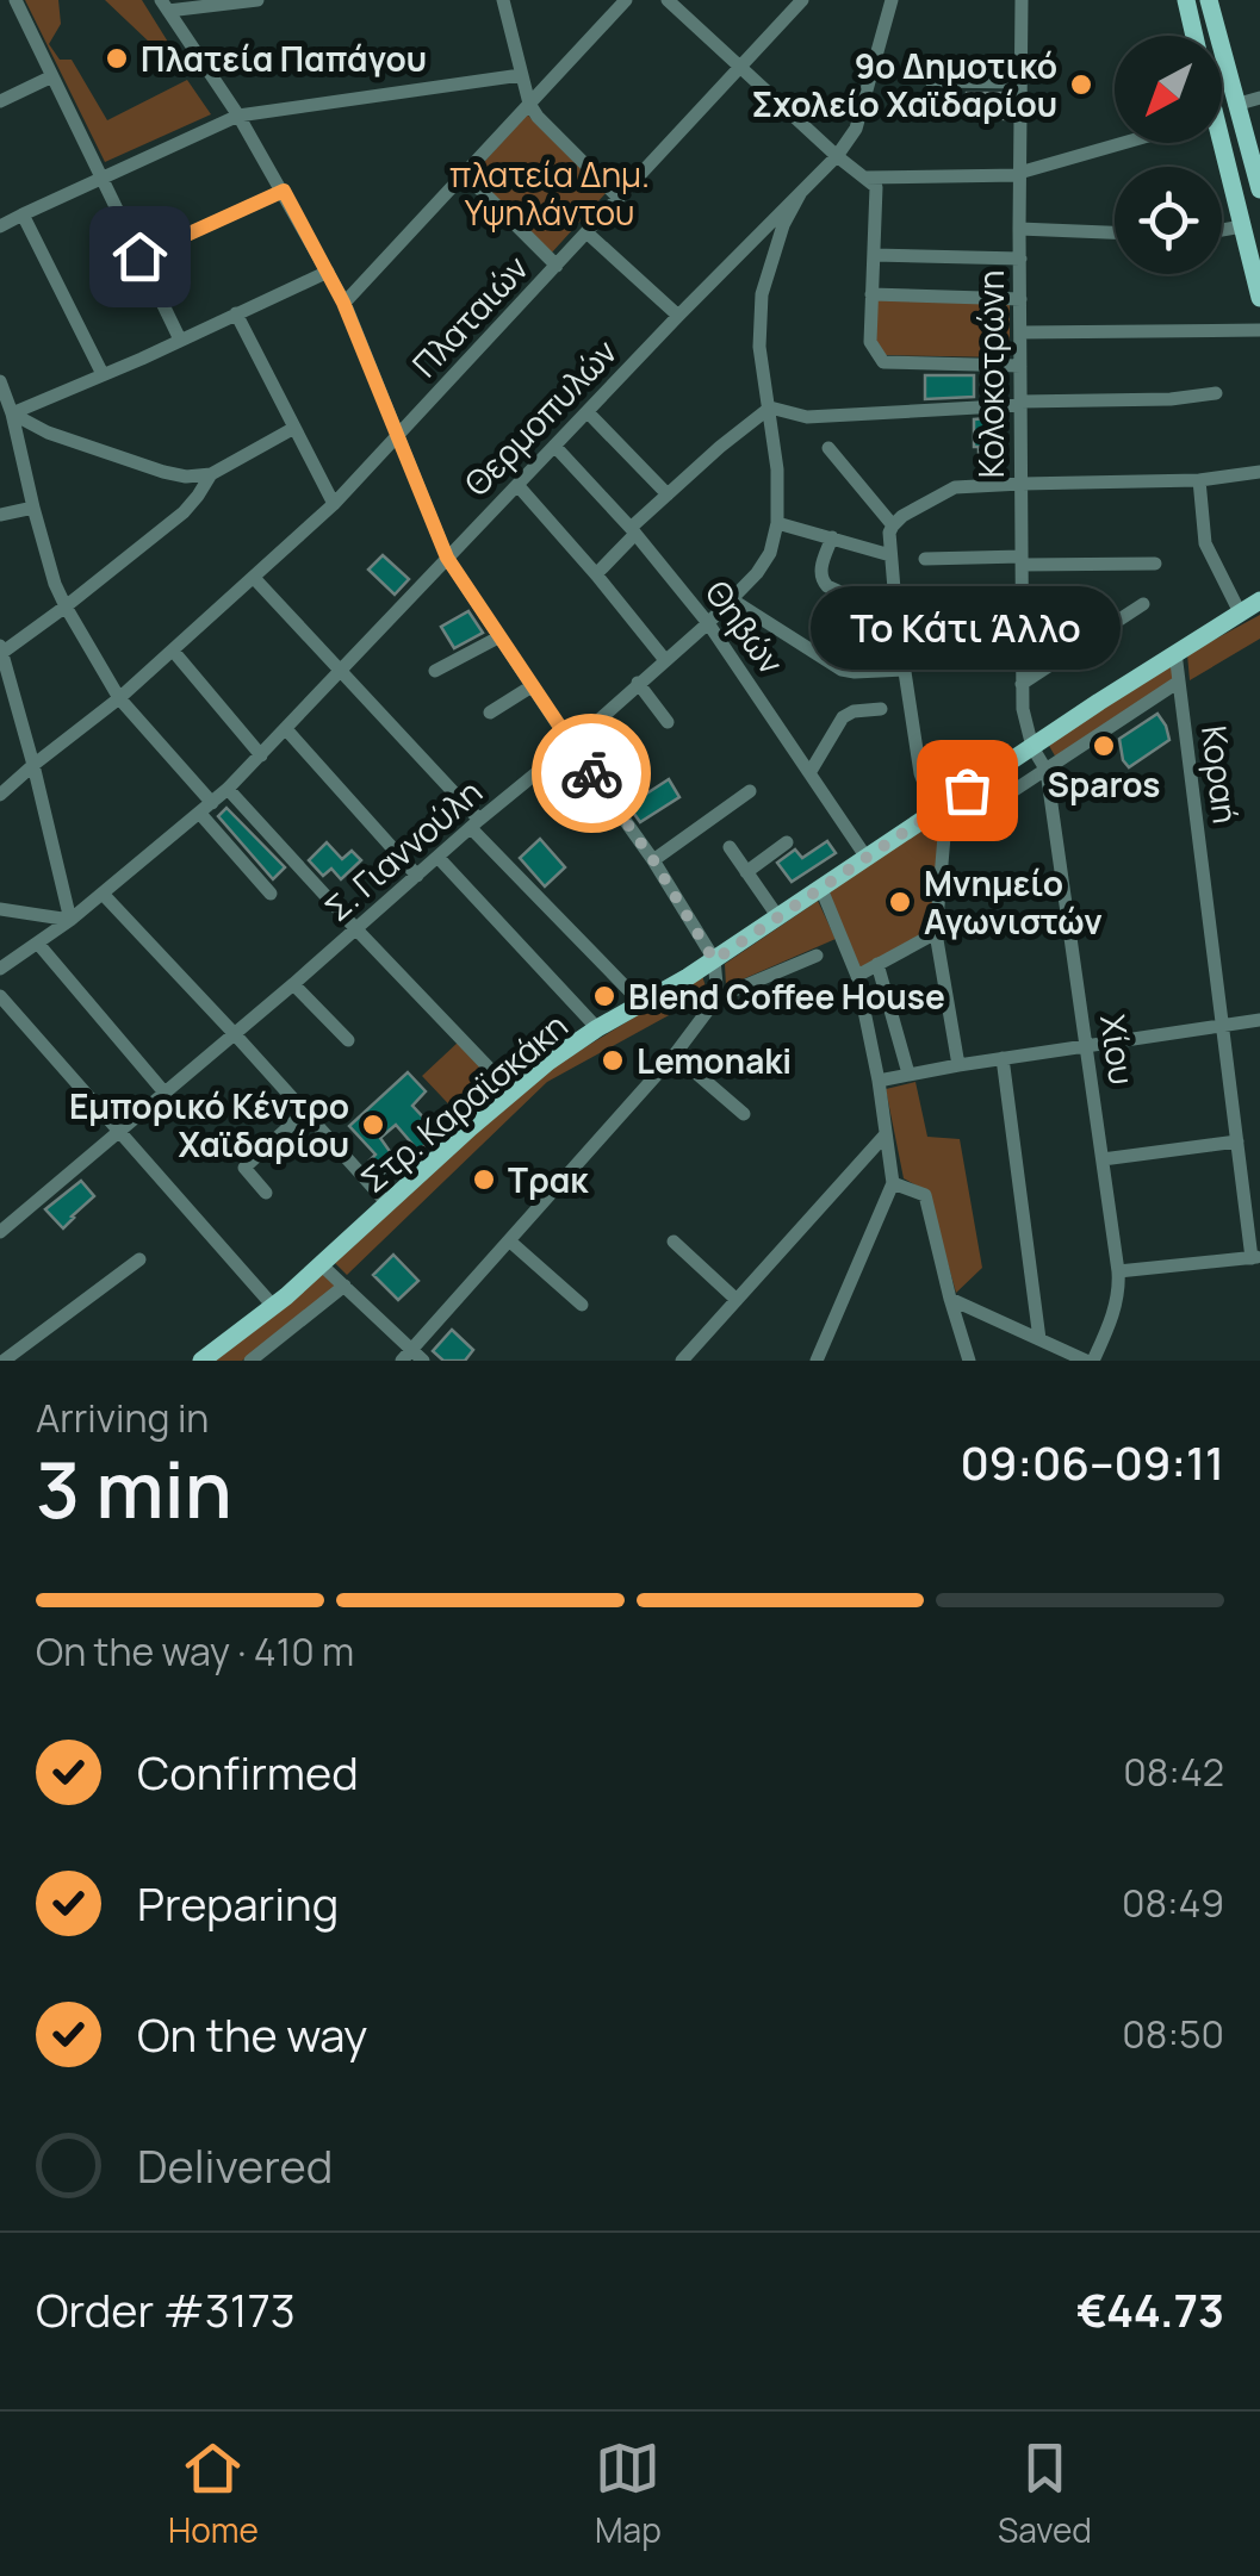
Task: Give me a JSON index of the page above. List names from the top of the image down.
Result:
{
  "streets": {
    "main road": ["Στρ. Καραϊσκάκη"],
    "street": [
      "Πλαταιών",
      "Κολοκοτρώνη",
      "Θερμοπυλών",
      "Θηβών",
      "Κοραή",
      "Σ. Γιαννούλη",
      "Χίου"
    ]
  },
  "crossings": [
    ["Κολοκοτρώνη", "Χίου"],
    ["Κολοκοτρώνη", "Στρ. Καραϊσκάκη"],
    ["Θερμοπυλών", "Θηβών"],
    ["Θερμοπυλών", "Σ. Γιαννούλη"],
    ["Θηβών", "Σ. Γιαννούλη"],
    ["Θηβών", "Στρ. Καραϊσκάκη"],
    ["Κοραή", "Στρ. Καραϊσκάκη"],
    ["Χίου", "Στρ. Καραϊσκάκη"]
  ],
  "parks": ["πλατεία Δημ. Υψηλάντου"],
  "places": [
    "Πλατεία Παπάγου",
    "9ο Δημοτικό Σχολείο Χαϊδαρίου",
    "Sparos",
    "Το Κάτι Άλλο",
    "Μνημείο Αγωνιστών",
    "Blend Coffee House",
    "Lemonaki",
    "Εμπορικό Κέντρο Χαϊδαρίου",
    "Τρακ"
  ],
  "north": "bottom left",
  "page": {
    "bubble": "Το Κάτι Άλλο",
    "heading": ["3 min", "Arriving in", "09:06–09:11"],
    "panel": ["Order #3173", "€44.73"],
    "bar": "On the way · 410 m",
    "list": [
      ["Confirmed", "08:42"],
      ["Preparing", "08:49"],
      ["On the way", "08:50"],
      "Delivered"
    ],
    "tabs": ["Home", "Map", "Saved"]
  }
}
